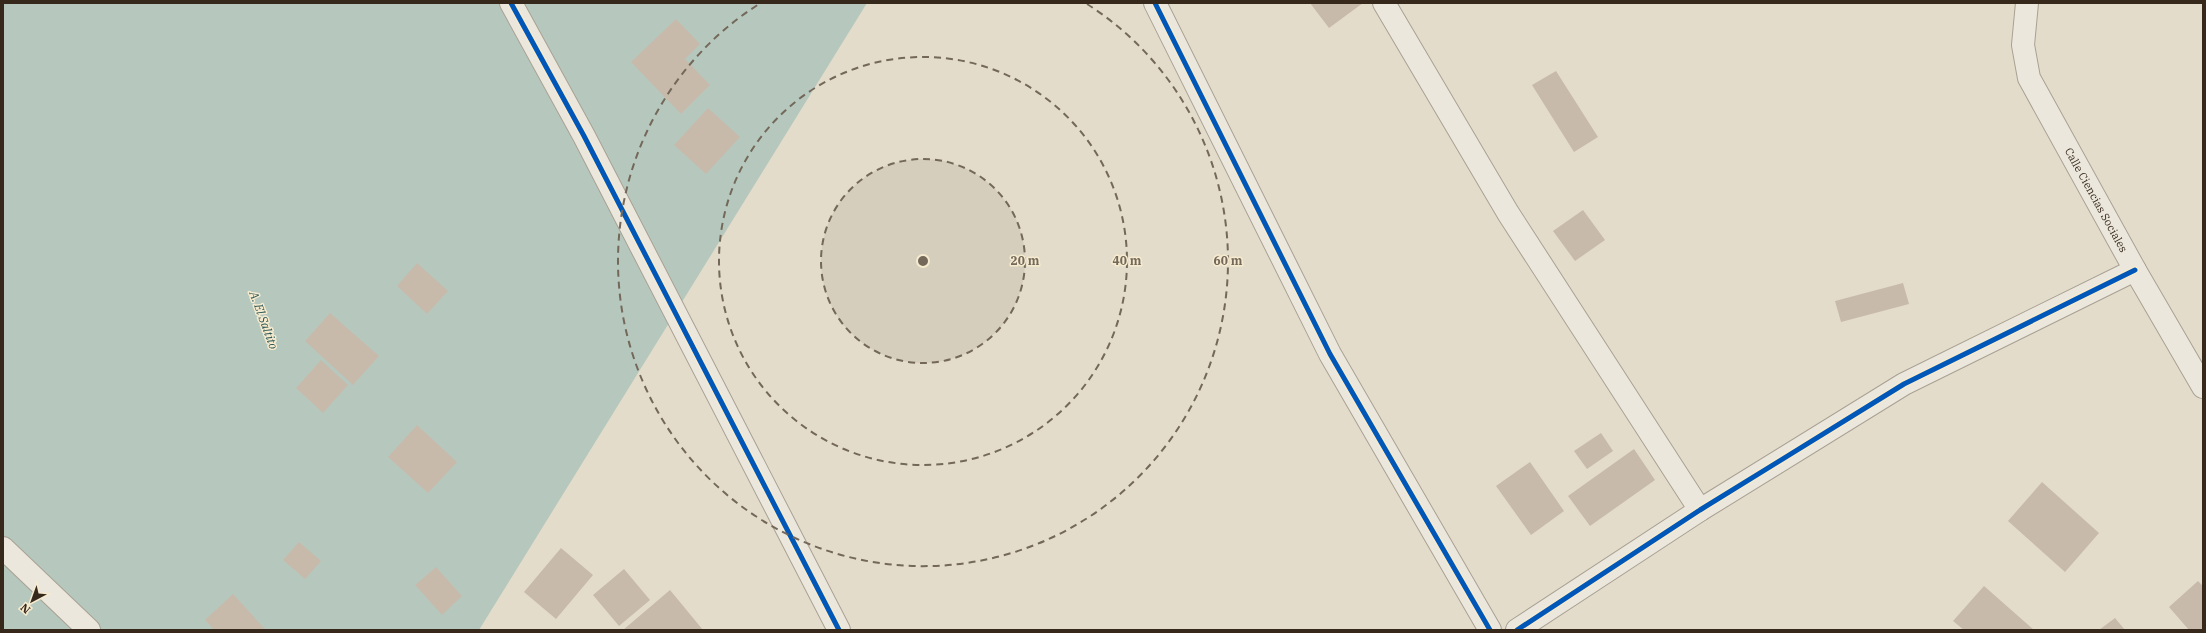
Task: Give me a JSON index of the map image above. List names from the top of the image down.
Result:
{
  "streets": {
    "street": ["Calle Ciencias Sociales"]
  },
  "water": ["A. El Saltito"],
  "north": "bottom left",
  "rings": ["20 m", "40 m", "60 m"]
}
